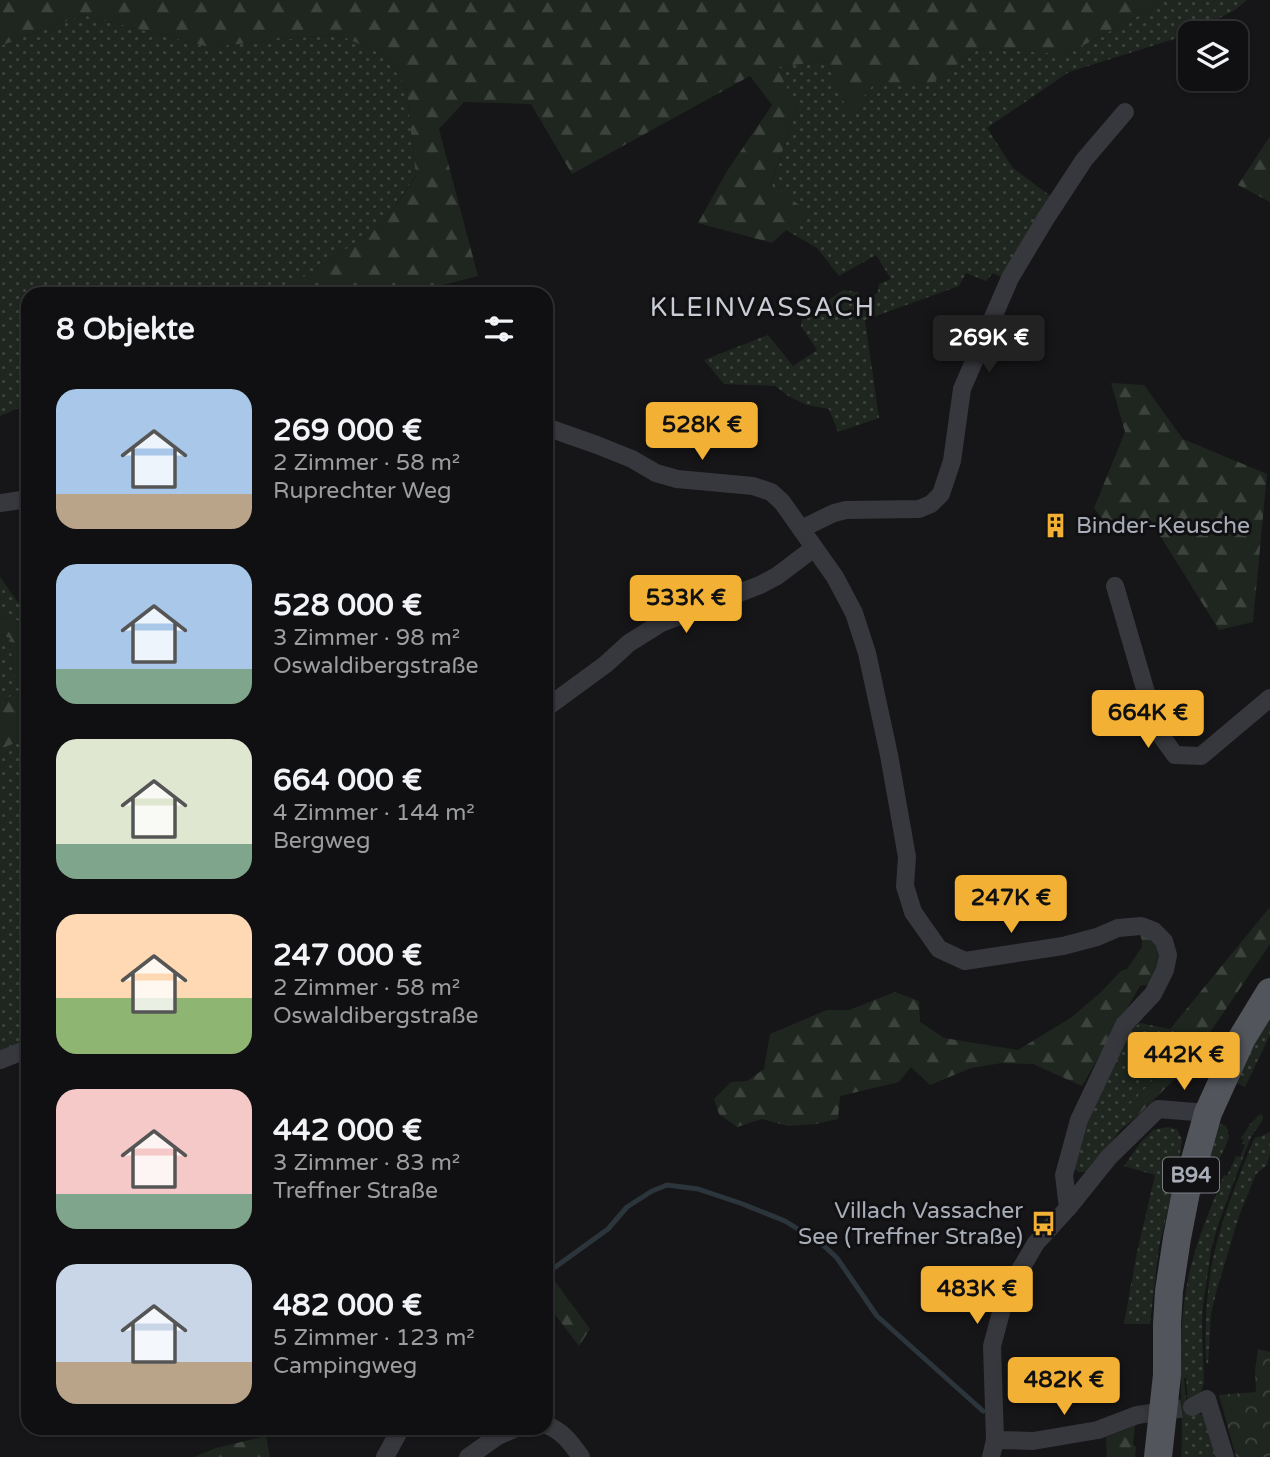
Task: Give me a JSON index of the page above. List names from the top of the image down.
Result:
{
  "streets": {
    "main road": ["B94"]
  },
  "districts": ["KLEINVASSACH"],
  "places": {
    "building": ["Binder-Keusche"],
    "bus stop": ["Villach Vassacher See (Treffner Straße)"]
  },
  "page": {
    "heading": "8 Objekte",
    "price": [
      "269K €",
      "528K €",
      "533K €",
      "664K €",
      "247K €",
      "442K €",
      "483K €",
      "482K €"
    ],
    "list": [
      {
        "name": "269 000 €",
        "note": "2 Zimmer · 58 m² · Ruprechter Weg"
      },
      {
        "name": "528 000 €",
        "note": "3 Zimmer · 98 m² · Oswaldibergstraße"
      },
      {
        "name": "664 000 €",
        "note": "4 Zimmer · 144 m² · Bergweg"
      },
      {
        "name": "247 000 €",
        "note": "2 Zimmer · 58 m² · Oswaldibergstraße"
      },
      {
        "name": "442 000 €",
        "note": "3 Zimmer · 83 m² · Treffner Straße"
      },
      {
        "name": "482 000 €",
        "note": "5 Zimmer · 123 m² · Campingweg"
      }
    ]
  }
}
